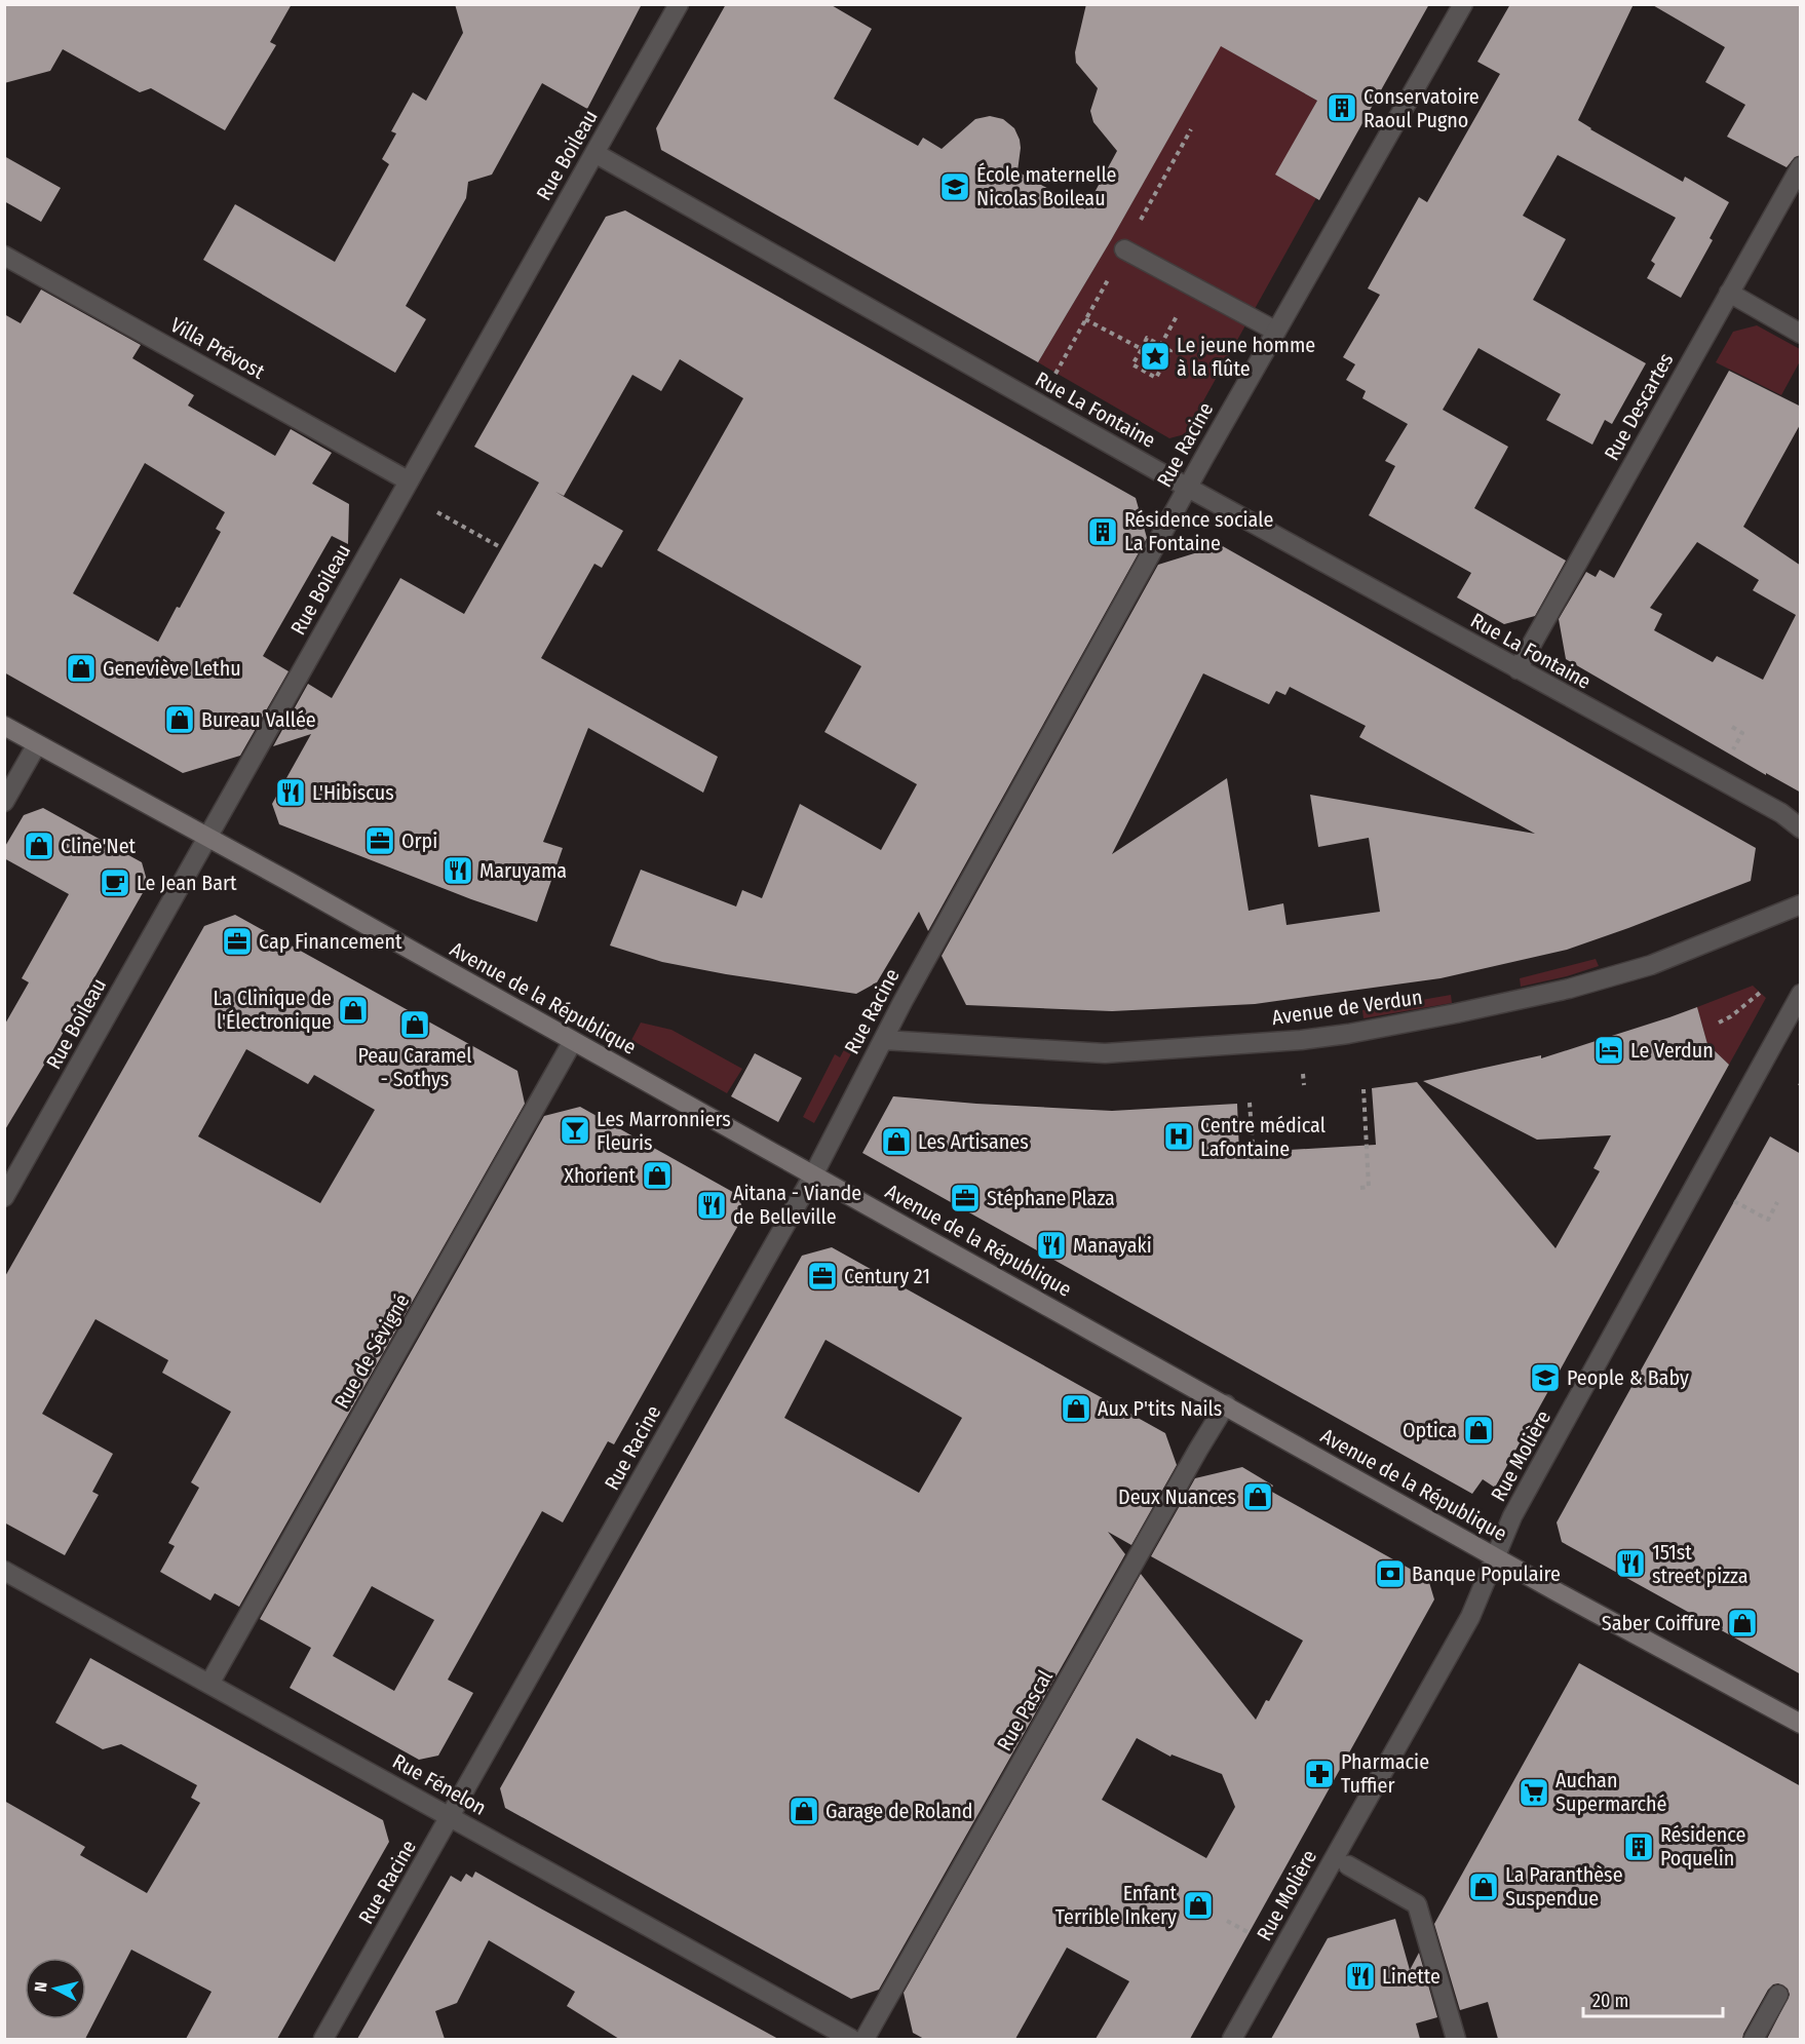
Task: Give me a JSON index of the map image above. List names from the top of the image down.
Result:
{
  "streets": {
    "main road": ["Avenue de la République"],
    "street": [
      "Rue Boileau",
      "Villa Prévost",
      "Rue Descartes",
      "Rue La Fontaine",
      "Rue Racine",
      "Avenue de Verdun",
      "Rue de Sévigné",
      "Rue Molière",
      "Rue Pascal",
      "Rue Fénelon"
    ]
  },
  "crossings": [
    ["Rue Boileau", "Villa Prévost"],
    ["Rue Boileau", "Rue La Fontaine"],
    ["Rue Boileau", "Avenue de la République"],
    ["Rue Descartes", "Rue La Fontaine"],
    ["Rue La Fontaine", "Rue Racine"],
    ["Rue Racine", "Avenue de la République"],
    ["Rue Racine", "Avenue de Verdun"],
    ["Rue Racine", "Rue Fénelon"],
    ["Avenue de la République", "Rue de Sévigné"],
    ["Avenue de la République", "Rue Molière"],
    ["Avenue de la République", "Rue Pascal"],
    ["Rue de Sévigné", "Rue Fénelon"]
  ],
  "places": {
    "building": ["Conservatoire Raoul Pugno", "Résidence sociale La Fontaine", "Résidence Poquelin"],
    "school or university": ["École maternelle Nicolas Boileau", "People & Baby"],
    "place": ["Le jeune homme à la flûte"],
    "shop": [
      "Geneviève Lethu",
      "Bureau Vallée",
      "Cline'Net",
      "La Clinique de l'Électronique",
      "Peau Caramel - Sothys",
      "Les Artisanes",
      "Xhorient",
      "Aux P'tits Nails",
      "Optica",
      "Deux Nuances",
      "Saber Coiffure",
      "Garage de Roland",
      "La Paranthèse Suspendue",
      "Enfant Terrible Inkery"
    ],
    "restaurant": [
      "L'Hibiscus",
      "Maruyama",
      "Aitana - Viande de Belleville",
      "Manayaki",
      "151st street pizza",
      "Linette"
    ],
    "office": [
      "Orpi",
      "Cap Financement",
      "Stéphane Plaza",
      "Century 21"
    ],
    "cafe": ["Le Jean Bart"],
    "hotel": ["Le Verdun"],
    "bar": ["Les Marronniers Fleuris"],
    "hospital": ["Centre médical Lafontaine"],
    "bank": ["Banque Populaire"],
    "pharmacy": ["Pharmacie Tuffier"],
    "supermarket": ["Auchan Supermarché"]
  },
  "scale_bar": "20 m",
  "north": "left"
}
